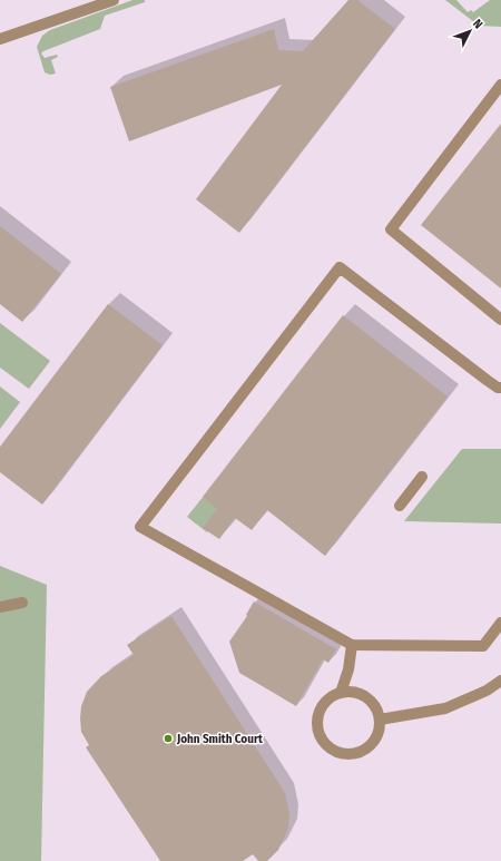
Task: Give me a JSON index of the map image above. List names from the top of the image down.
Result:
{
  "places": ["John Smith Court"],
  "north": "top right"
}
